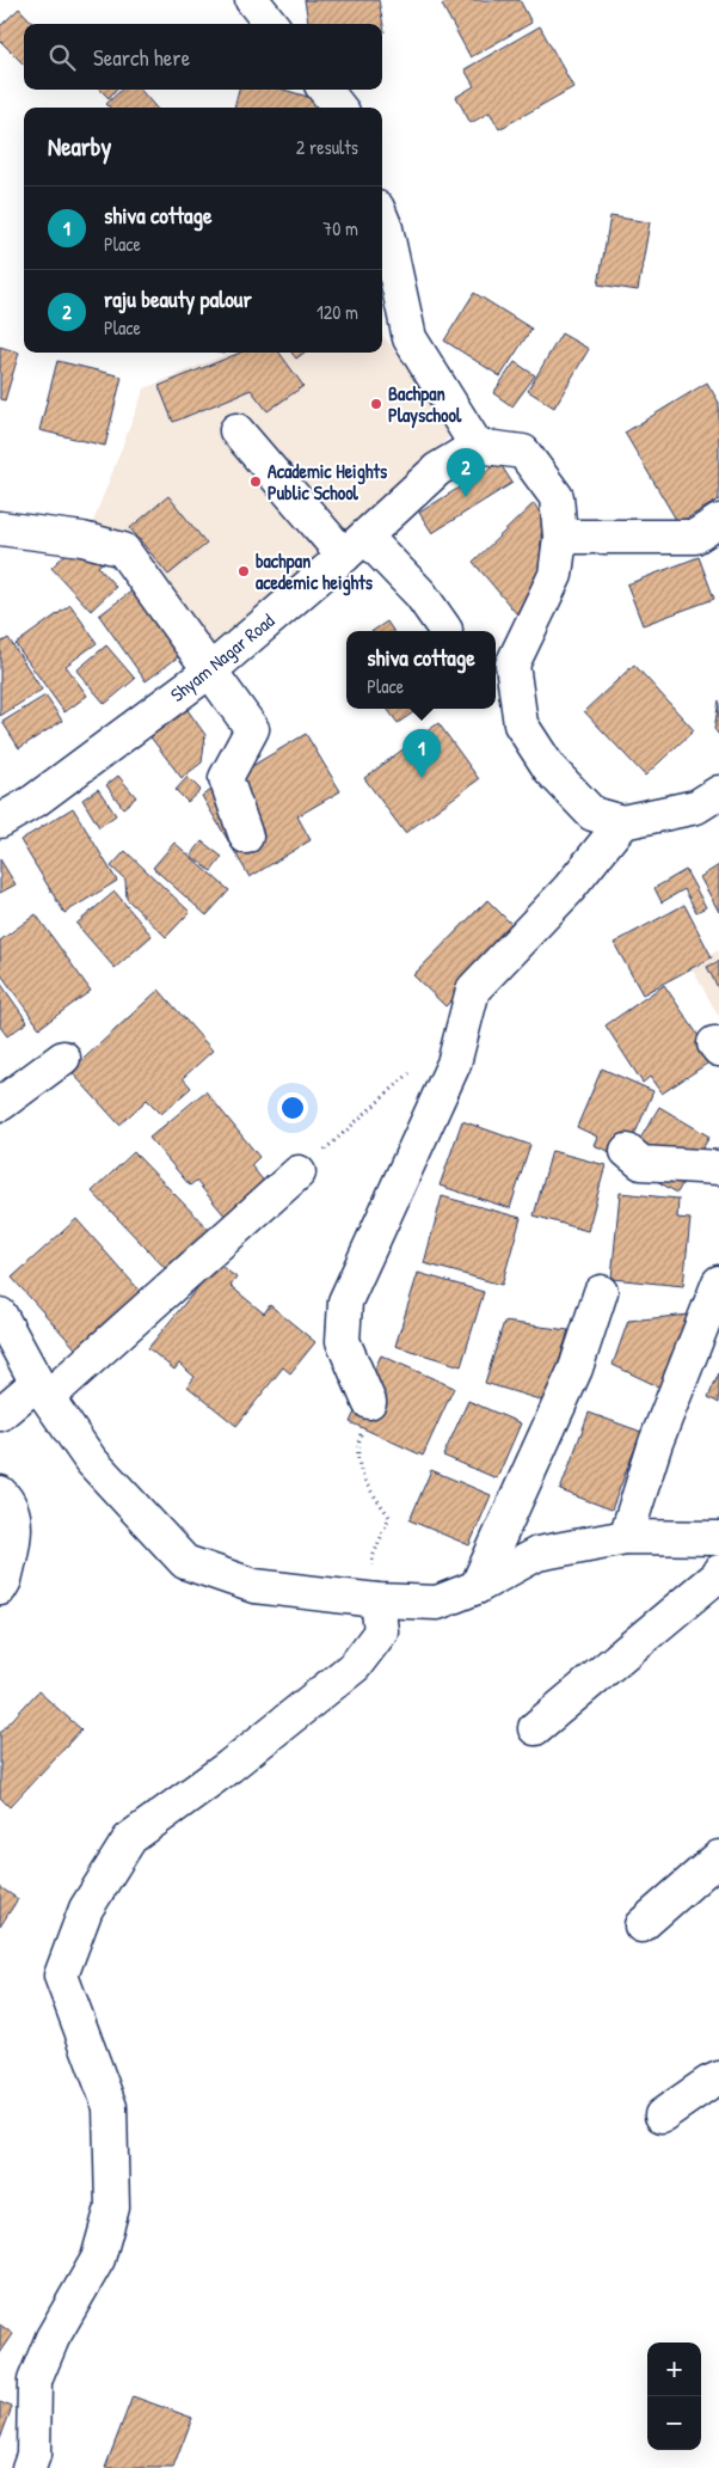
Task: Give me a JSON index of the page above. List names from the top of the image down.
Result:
{
  "streets": {
    "street": ["Shyam Nagar Road"]
  },
  "places": ["Bachpan Playschool", "Academic Heights Public School", "bachpan acedemic heights"],
  "page": {
    "search": "Search here",
    "heading": ["Nearby", "2 results"],
    "list": [
      {
        "mark": "1",
        "name": "shiva cottage",
        "note": "Place",
        "value": "70 m"
      },
      {
        "mark": "2",
        "name": "raju beauty palour",
        "note": "Place",
        "value": "120 m"
      }
    ],
    "pins": ["2", "1"],
    "popup": ["shiva cottage", "Place"],
    "map_buttons": ["+", "−"]
  }
}
